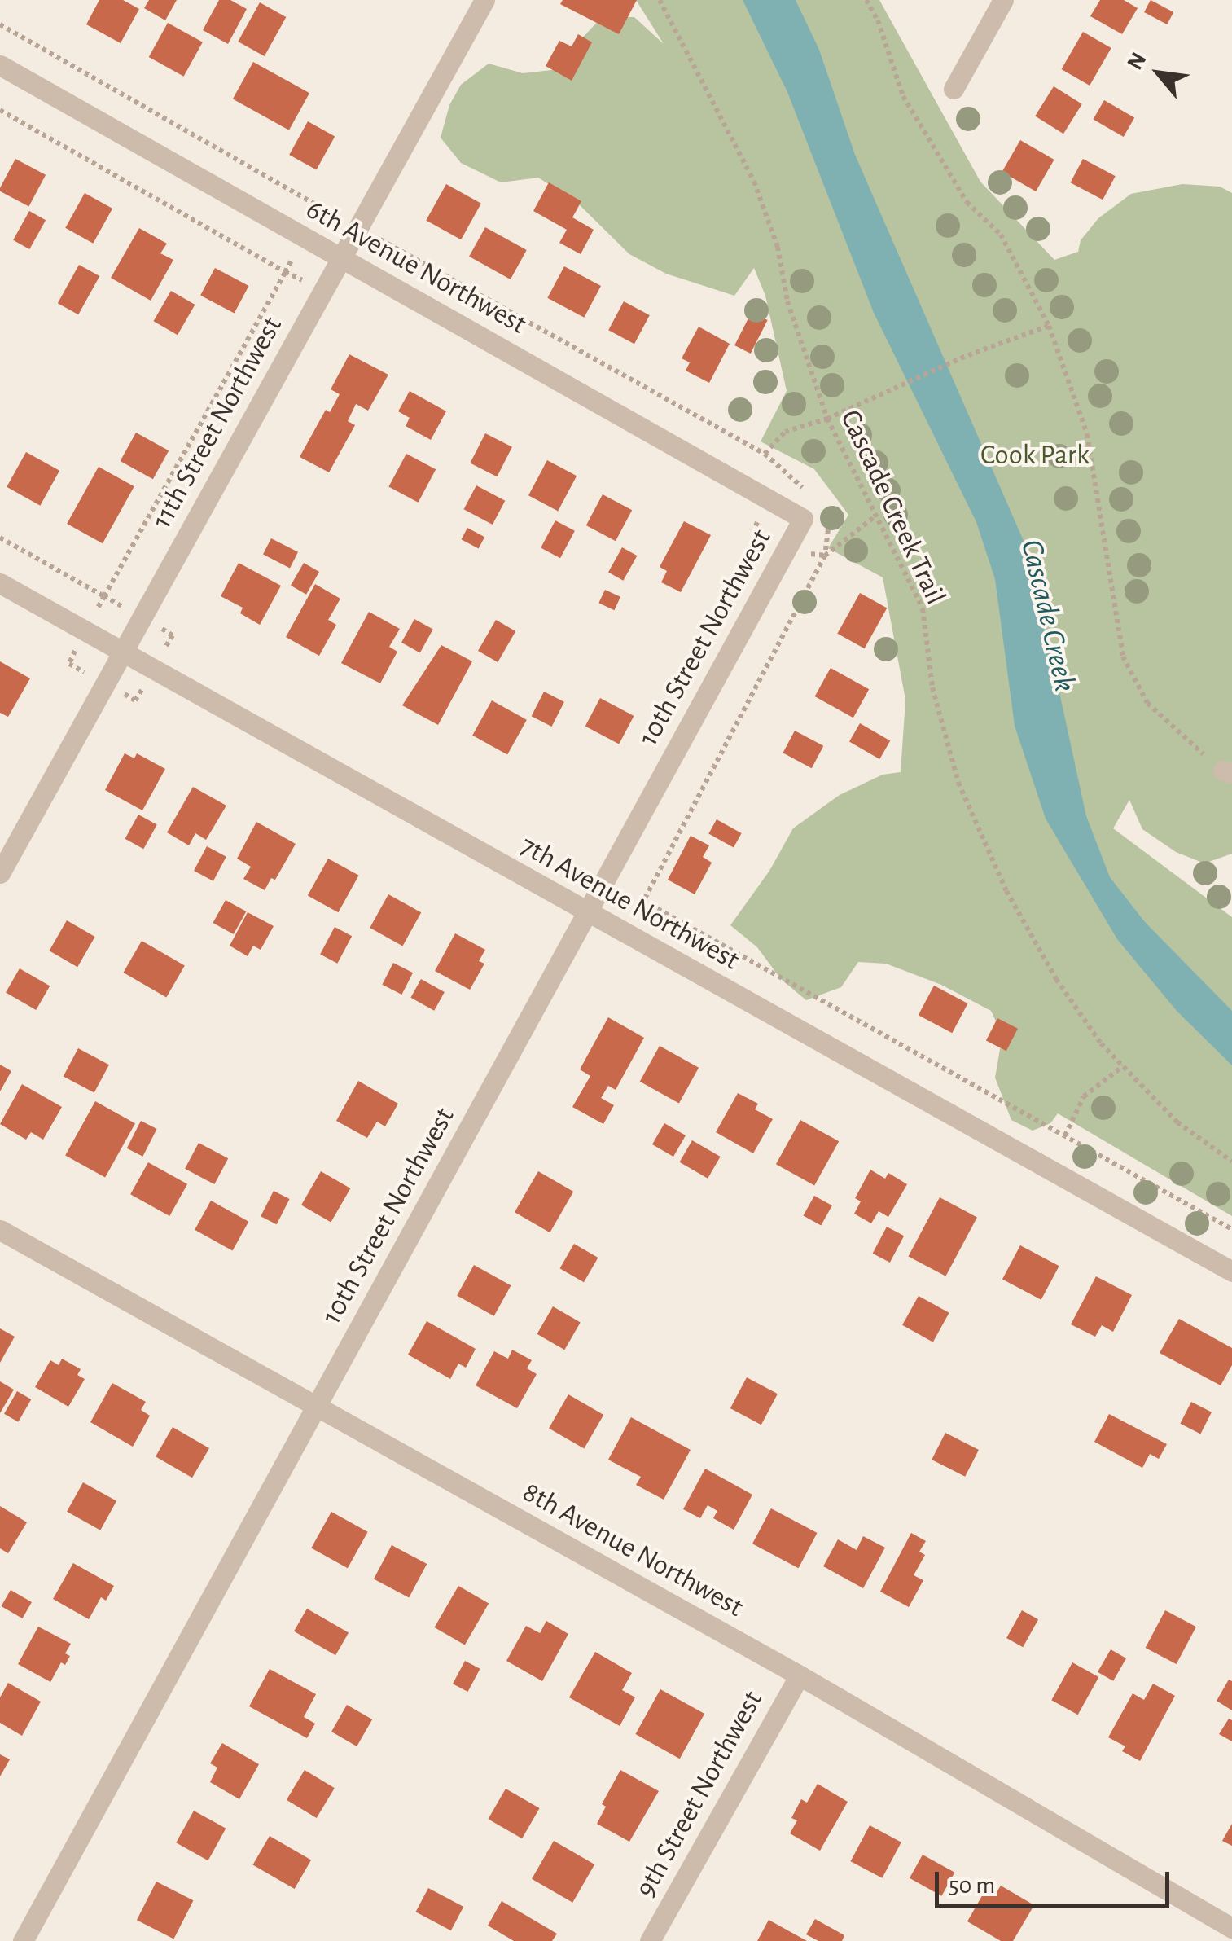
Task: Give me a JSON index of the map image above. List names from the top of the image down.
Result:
{
  "streets": {
    "street": [
      "6th Avenue Northwest",
      "11th Street Northwest",
      "10th Street Northwest",
      "7th Avenue Northwest",
      "8th Avenue Northwest",
      "9th Street Northwest"
    ],
    "path": ["Cascade Creek Trail"]
  },
  "crossings": [
    ["6th Avenue Northwest", "11th Street Northwest"],
    ["6th Avenue Northwest", "10th Street Northwest"],
    ["11th Street Northwest", "7th Avenue Northwest"],
    ["10th Street Northwest", "7th Avenue Northwest"],
    ["10th Street Northwest", "8th Avenue Northwest"],
    ["8th Avenue Northwest", "9th Street Northwest"]
  ],
  "water": ["Cascade Creek"],
  "parks": ["Cook Park"],
  "scale_bar": "50 m",
  "north": "top left"
}
